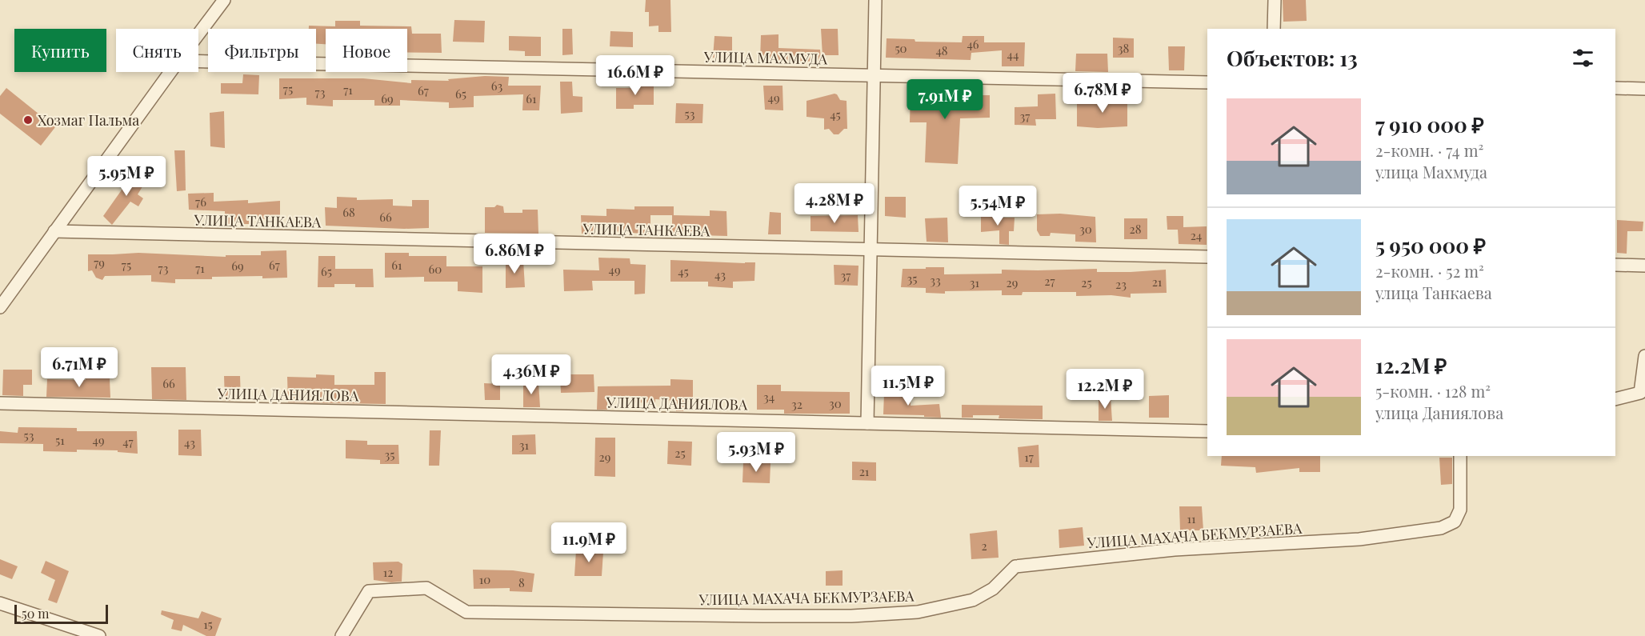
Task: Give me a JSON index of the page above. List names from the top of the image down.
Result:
{
  "streets": {
    "street": [
      "УЛИЦА МАХМУДА",
      "УЛИЦА ТАНКАЕВА",
      "УЛИЦА ДАНИЯЛОВА",
      "УЛИЦА МАХАЧА БЕКМУРЗАЕВА"
    ]
  },
  "places": ["Хозмаг Пальма"],
  "house_numbers": [
    "46",
    "50",
    "38",
    "48",
    "44",
    "63",
    "75",
    "71",
    "67",
    "73",
    "65",
    "49",
    "69",
    "61",
    "53",
    "45",
    "37",
    "76",
    "68",
    "66",
    "30",
    "28",
    "24",
    "79",
    "75",
    "67",
    "61",
    "69",
    "73",
    "71",
    "60",
    "49",
    "65",
    "45",
    "43",
    "37",
    "35",
    "33",
    "27",
    "21",
    "31",
    "29",
    "25",
    "23",
    "66",
    "34",
    "30",
    "32",
    "53",
    "51",
    "49",
    "47",
    "43",
    "31",
    "25",
    "35",
    "29",
    "17",
    "21",
    "11",
    "2",
    "12",
    "10",
    "8",
    "15"
  ],
  "scale_bar": "50 m",
  "page": {
    "chip": [
      "Купить",
      "Снять",
      "Фильтры",
      "Новое"
    ],
    "heading": "Объектов: 13",
    "price": [
      "16.6M ₽",
      "6.78M ₽",
      "7.91M ₽",
      "5.95M ₽",
      "4.28M ₽",
      "5.54M ₽",
      "6.86M ₽",
      "6.71M ₽",
      "4.36M ₽",
      "11.5M ₽",
      "12.2M ₽",
      "5.93M ₽",
      "11.9M ₽"
    ],
    "list": [
      {
        "name": "7 910 000 ₽",
        "note": "2-комн. · 74 m² · улица Махмуда"
      },
      {
        "name": "5 950 000 ₽",
        "note": "2-комн. · 52 m² · улица Танкаева"
      },
      {
        "name": "12.2M ₽",
        "note": "5-комн. · 128 m² · улица Даниялова"
      }
    ],
    "scale": "50 m"
  }
}
